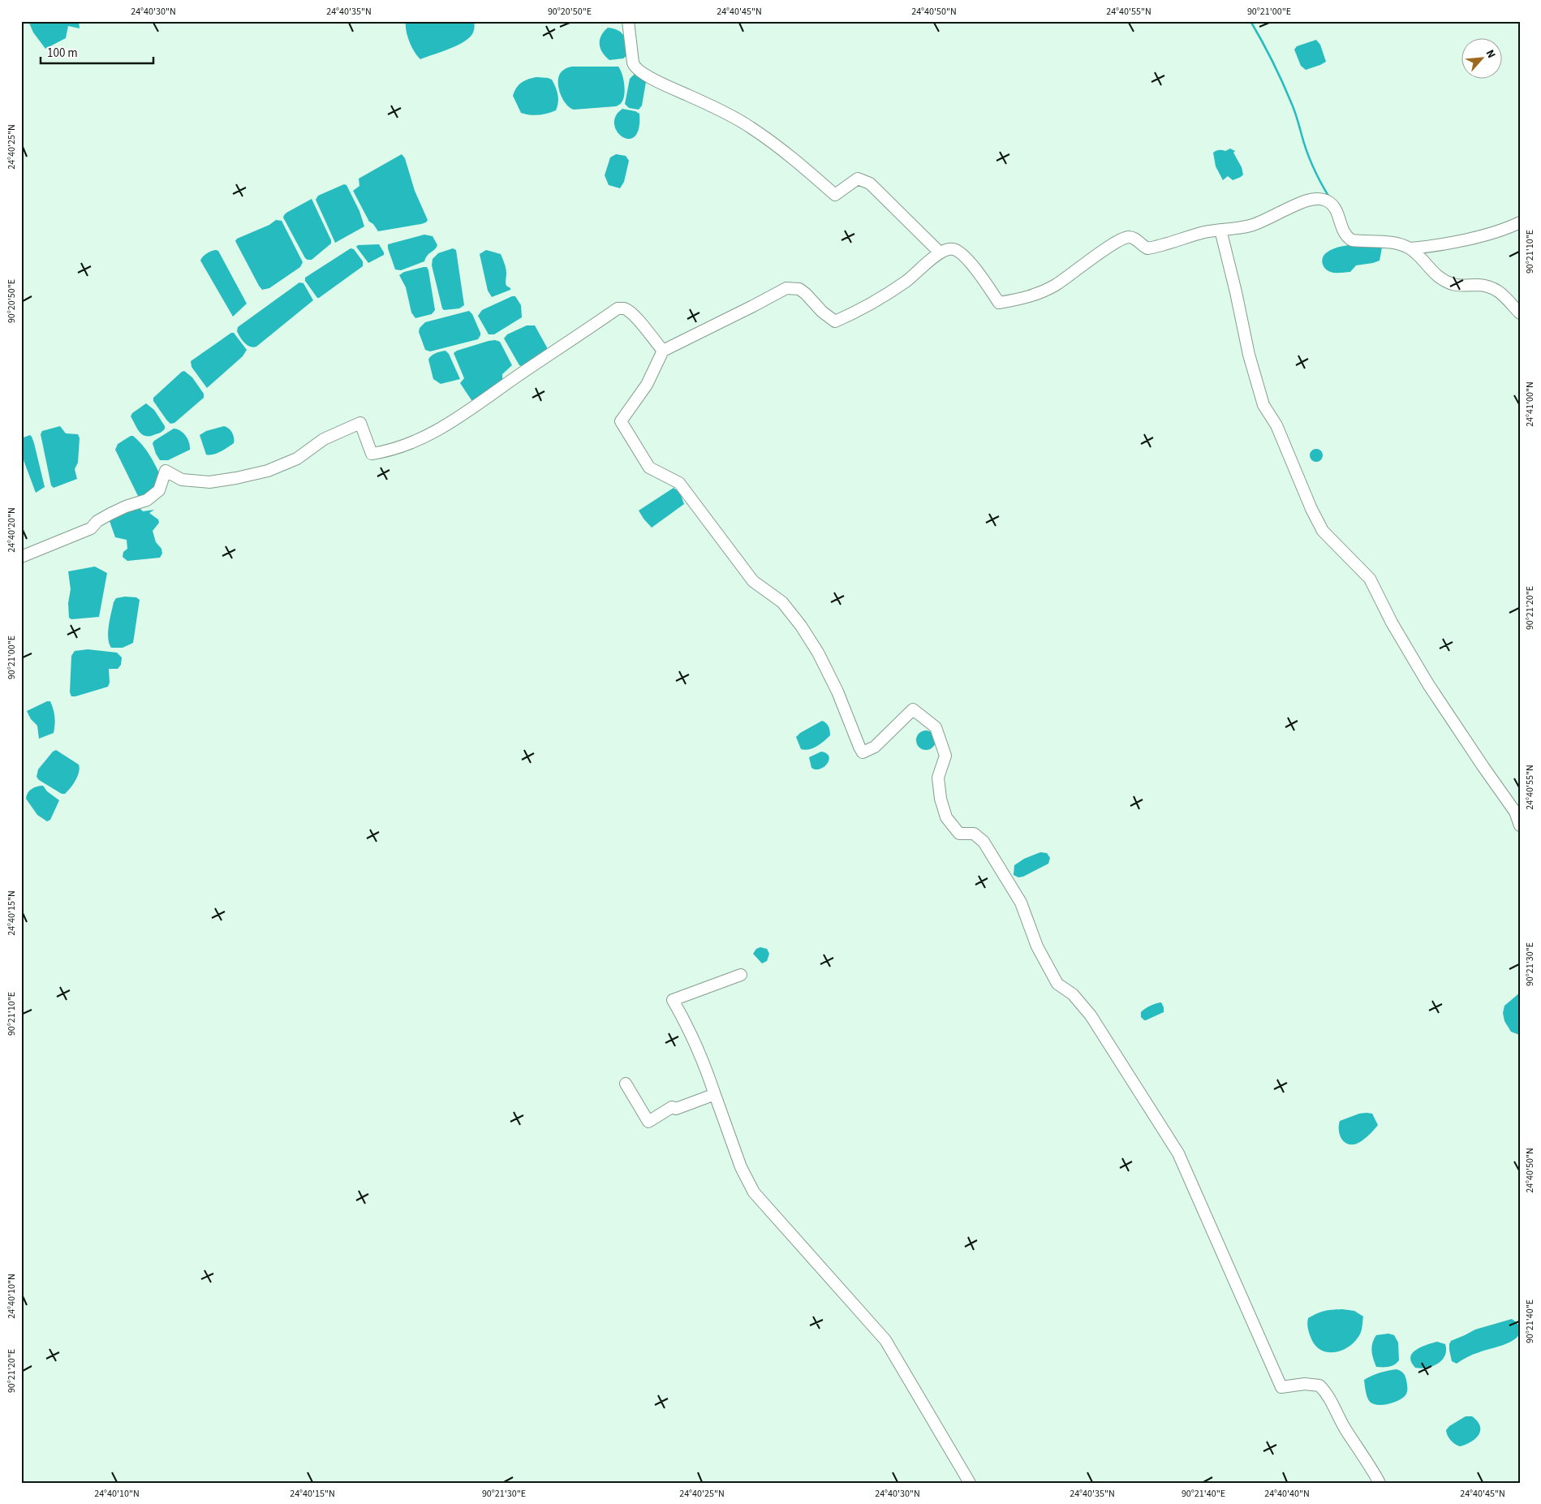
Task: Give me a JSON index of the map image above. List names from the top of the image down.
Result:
{
  "scale_bar": "100 m",
  "north": "top right",
  "coordinates": [
    "24°40'30\"N",
    "24°40'35\"N",
    "90°20'50\"E",
    "24°40'45\"N",
    "24°40'50\"N",
    "24°40'55\"N",
    "90°21'00\"E",
    "24°40'25\"N",
    "90°21'10\"E",
    "24°41'00\"N",
    "24°40'20\"N",
    "90°21'20\"E",
    "24°40'15\"N",
    "90°21'30\"E",
    "24°40'10\"N",
    "90°21'40\"E",
    "24°40'40\"N"
  ]
}
